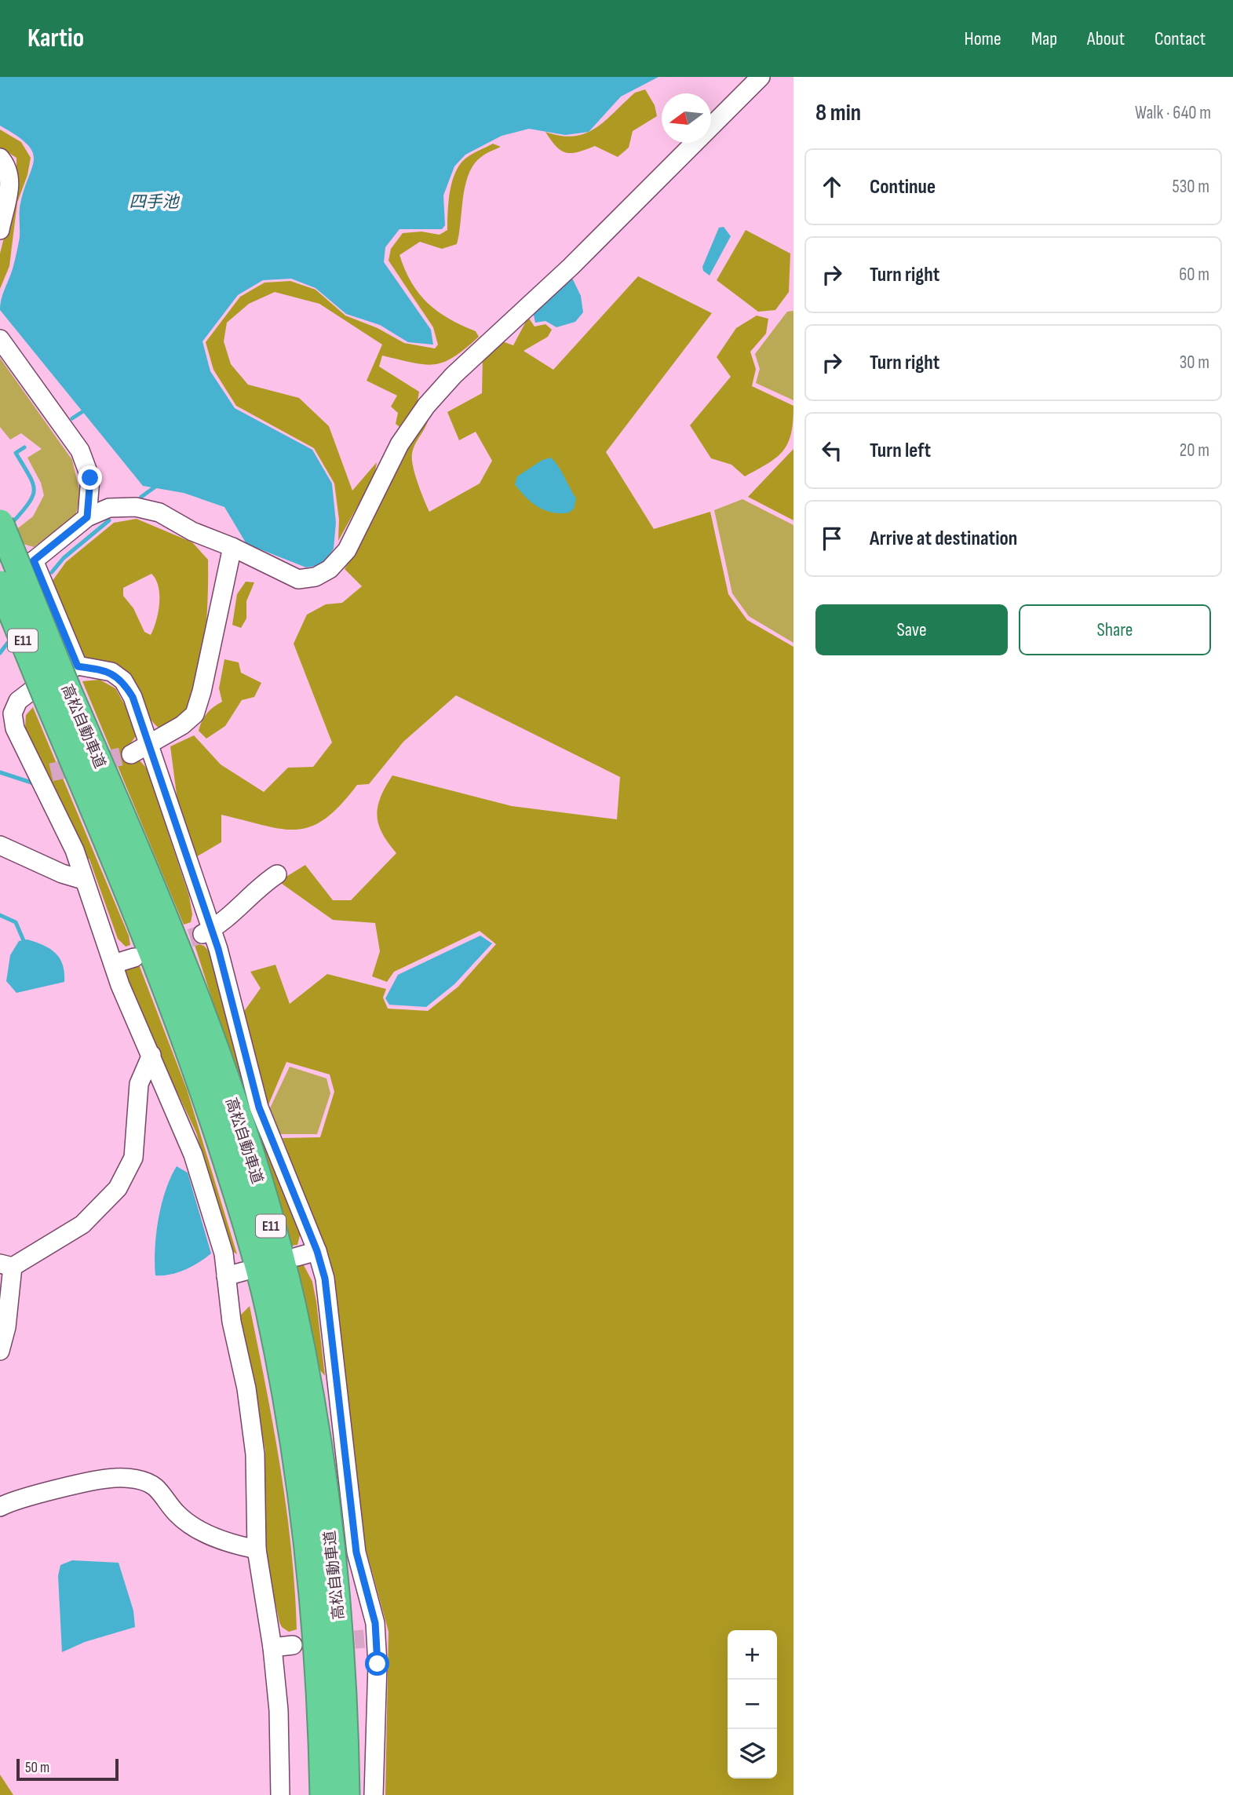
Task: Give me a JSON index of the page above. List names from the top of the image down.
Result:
{
  "streets": {
    "highway": ["E11", "高松自動車道"]
  },
  "water": ["四手池"],
  "scale_bar": "50 m",
  "north": "left",
  "page": {
    "header": "Kartio",
    "nav": [
      "Home",
      "Map",
      "About",
      "Contact"
    ],
    "heading": ["8 min", "Walk · 640 m"],
    "list": [
      ["Continue", "530 m"],
      ["Turn right", "60 m"],
      ["Turn right", "30 m"],
      ["Turn left", "20 m"],
      "Arrive at destination"
    ],
    "buttons": ["Save", "Share"],
    "map_buttons": ["+", "−"],
    "scale": "50 m"
  }
}
